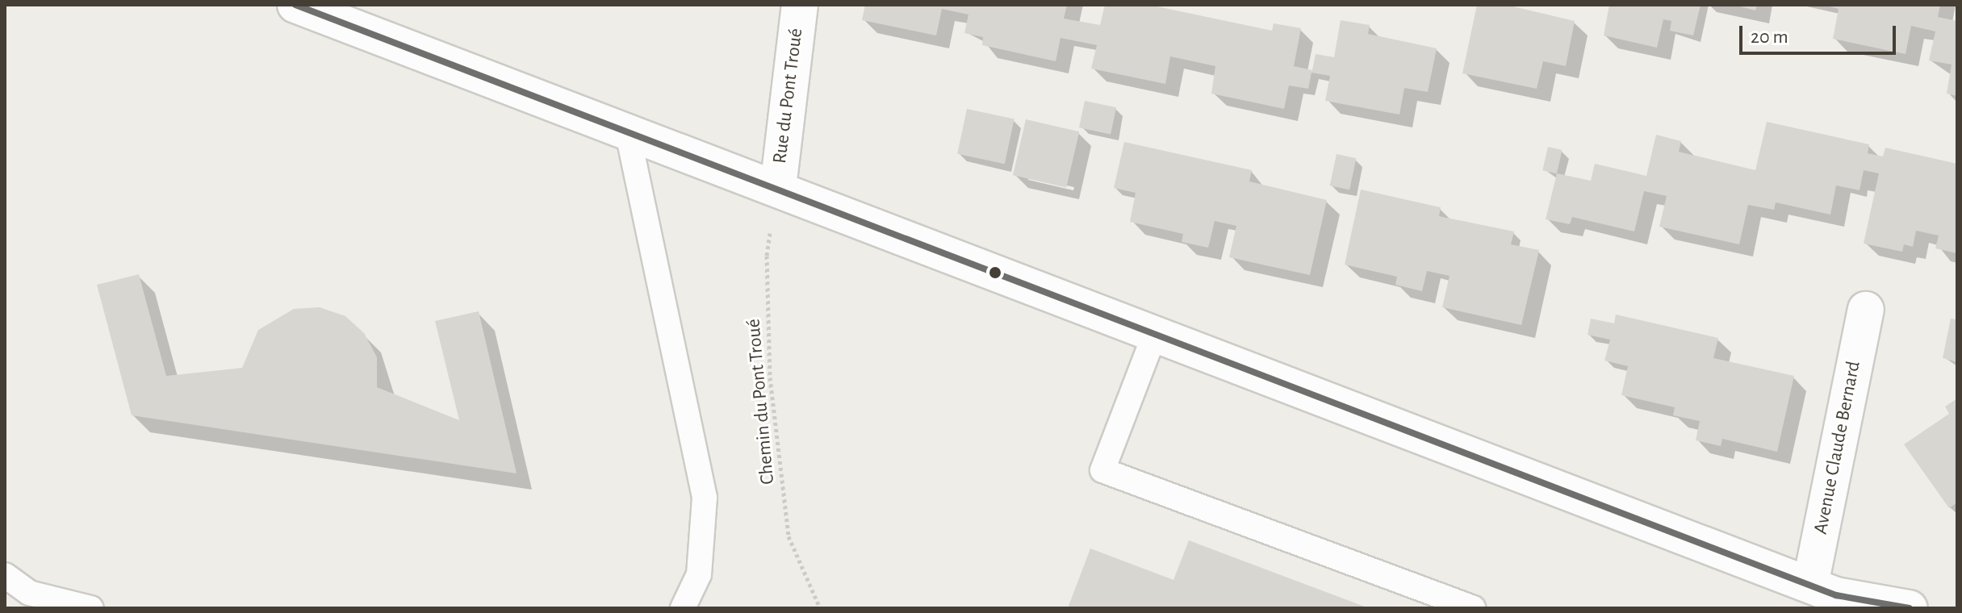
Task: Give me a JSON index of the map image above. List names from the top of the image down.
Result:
{
  "streets": {
    "street": ["Rue du Pont Troué", "Avenue Claude Bernard"],
    "path": ["Chemin du Pont Troué"]
  },
  "crossings": [
    ["Rue du Pont Troué", "Chemin du Pont Troué"]
  ],
  "scale_bar": "20 m"
}
